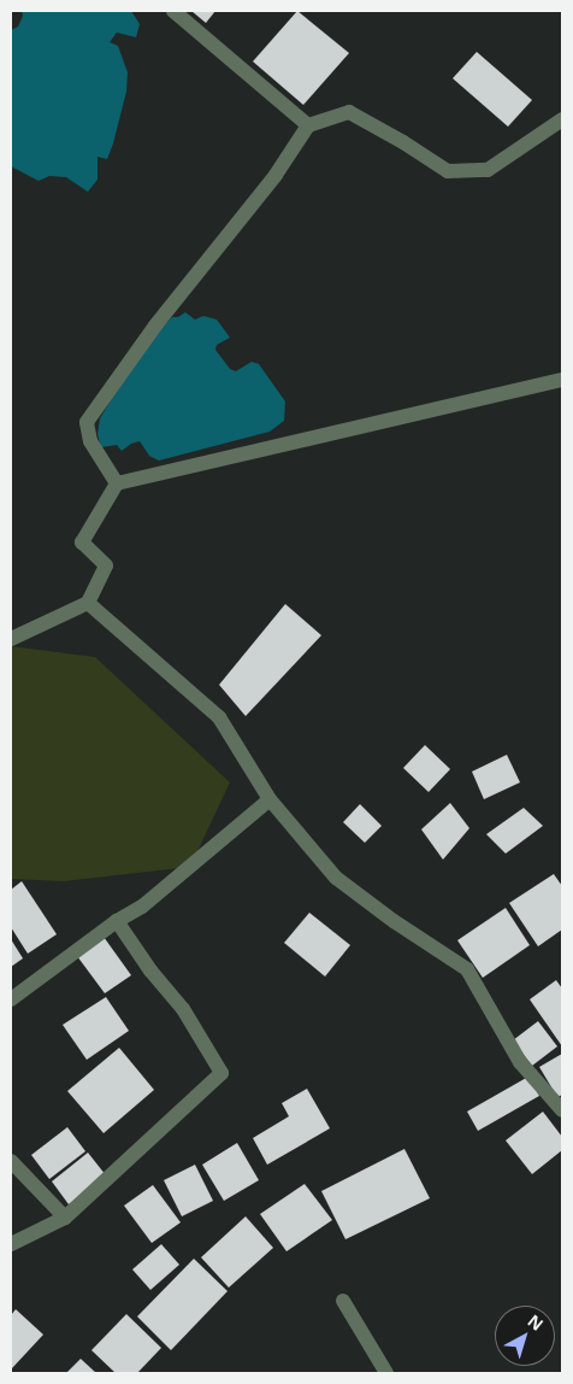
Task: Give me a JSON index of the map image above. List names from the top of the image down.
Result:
{
  "north": "top right"
}
